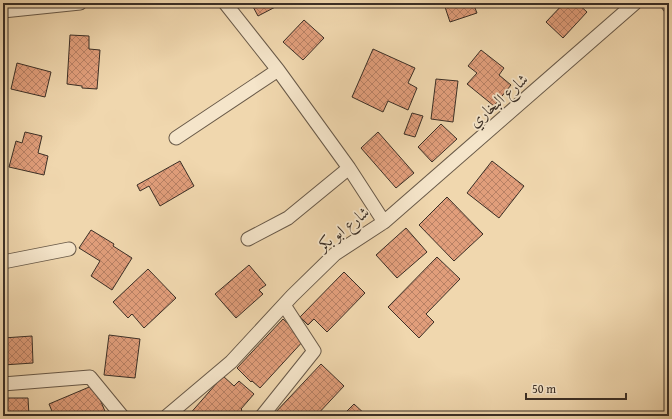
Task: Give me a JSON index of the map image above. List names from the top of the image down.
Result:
{
  "streets": {
    "street": ["شارع البخاري", "شارع ابو بكر"]
  },
  "crossings": [
    ["شارع البخاري", "شارع ابو بكر"]
  ],
  "scale_bar": "50 m"
}
